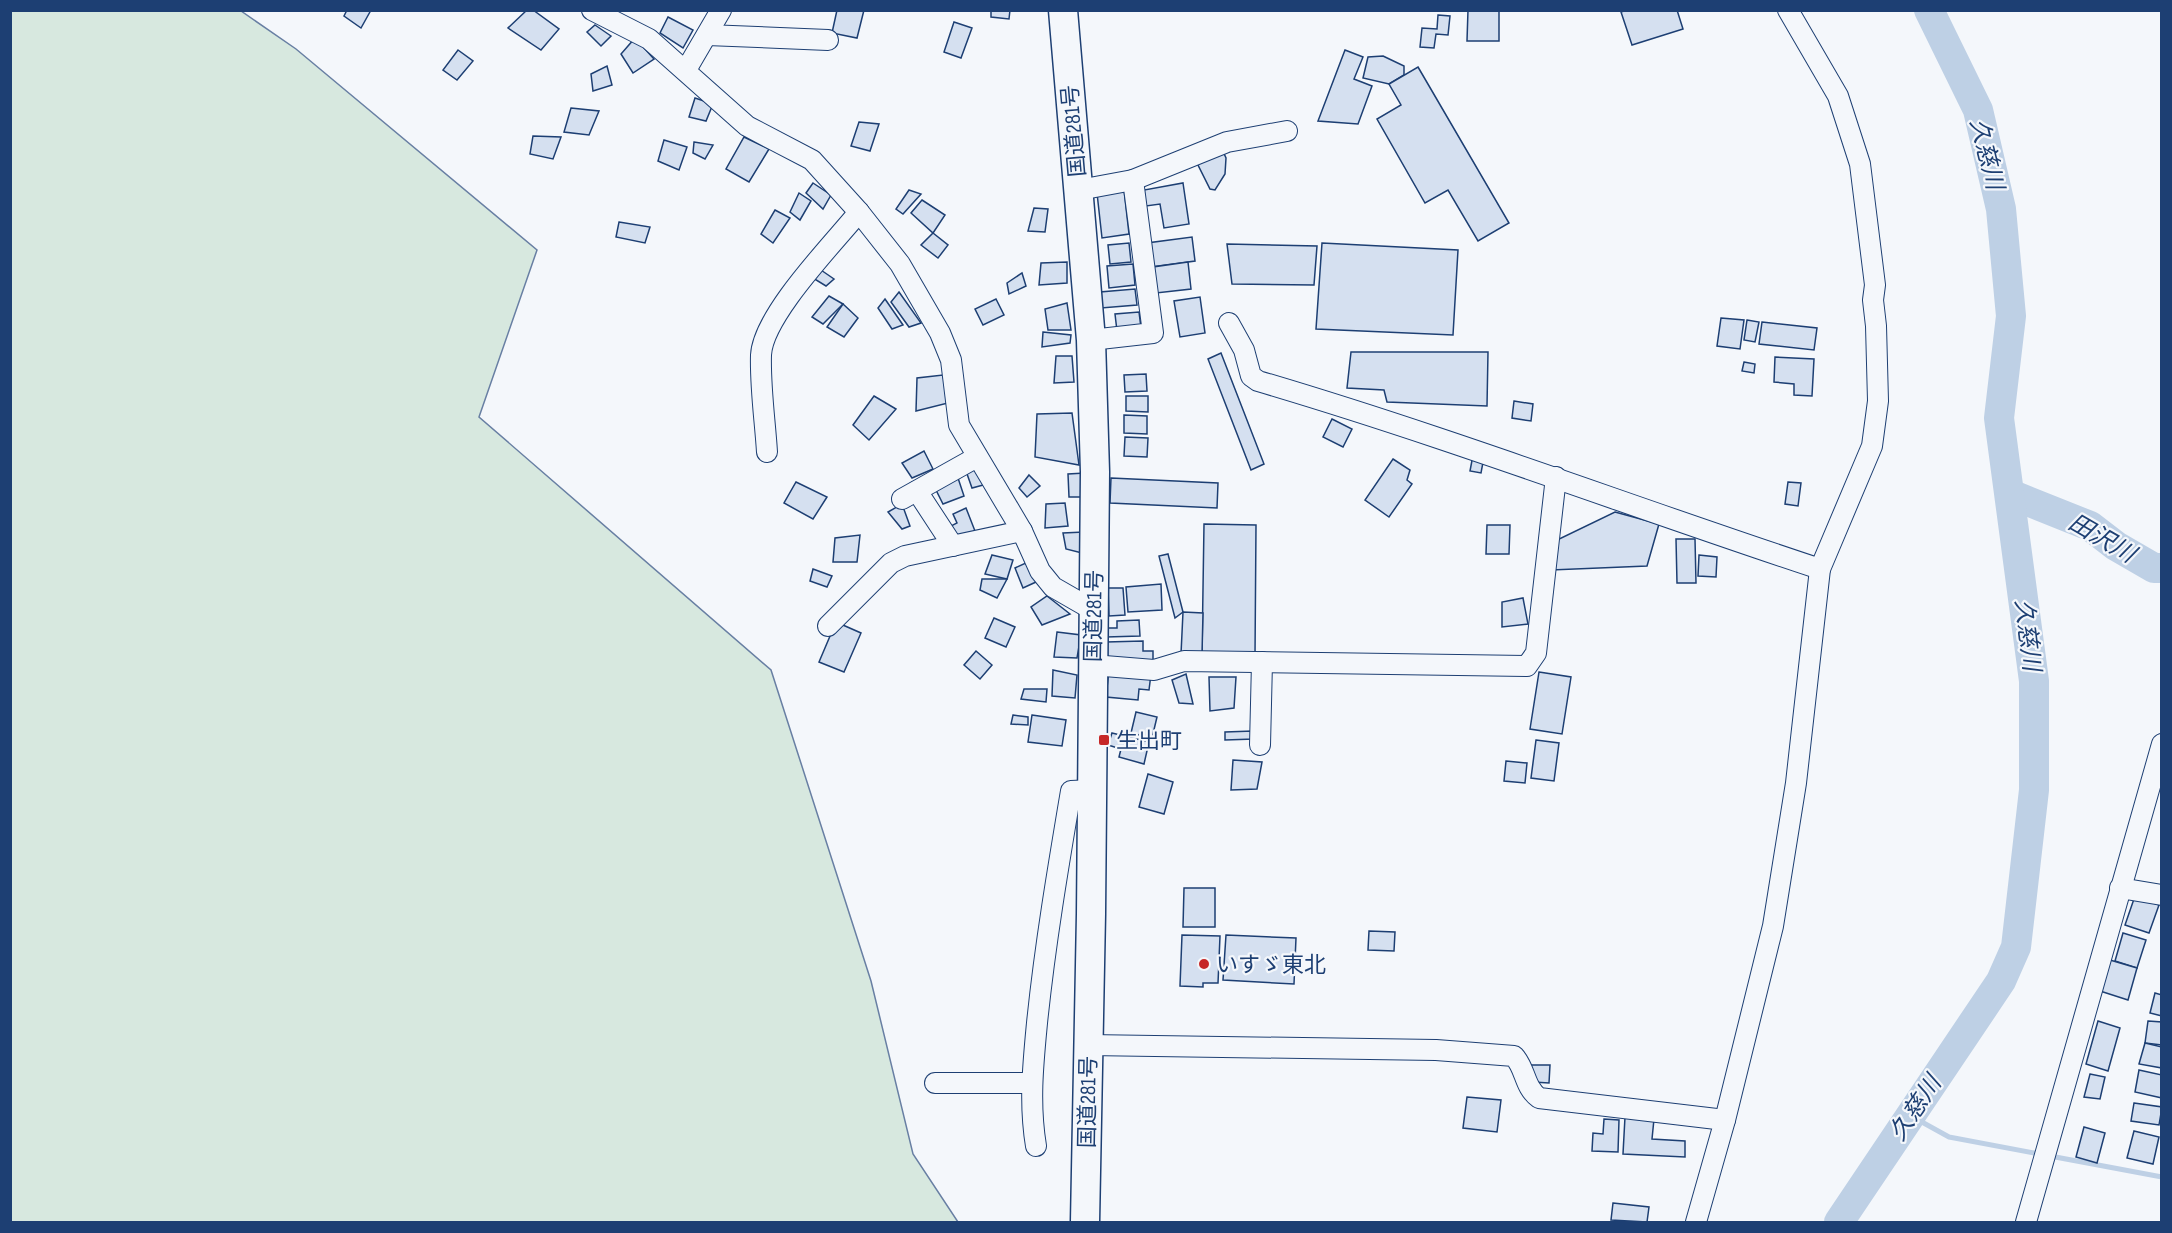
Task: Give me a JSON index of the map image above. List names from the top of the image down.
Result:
{
  "streets": {
    "highway": ["国道281号"]
  },
  "water": ["久慈川", "田沢川"],
  "places": {
    "transit": ["生出町"],
    "other": ["いすゞ東北"]
  }
}
